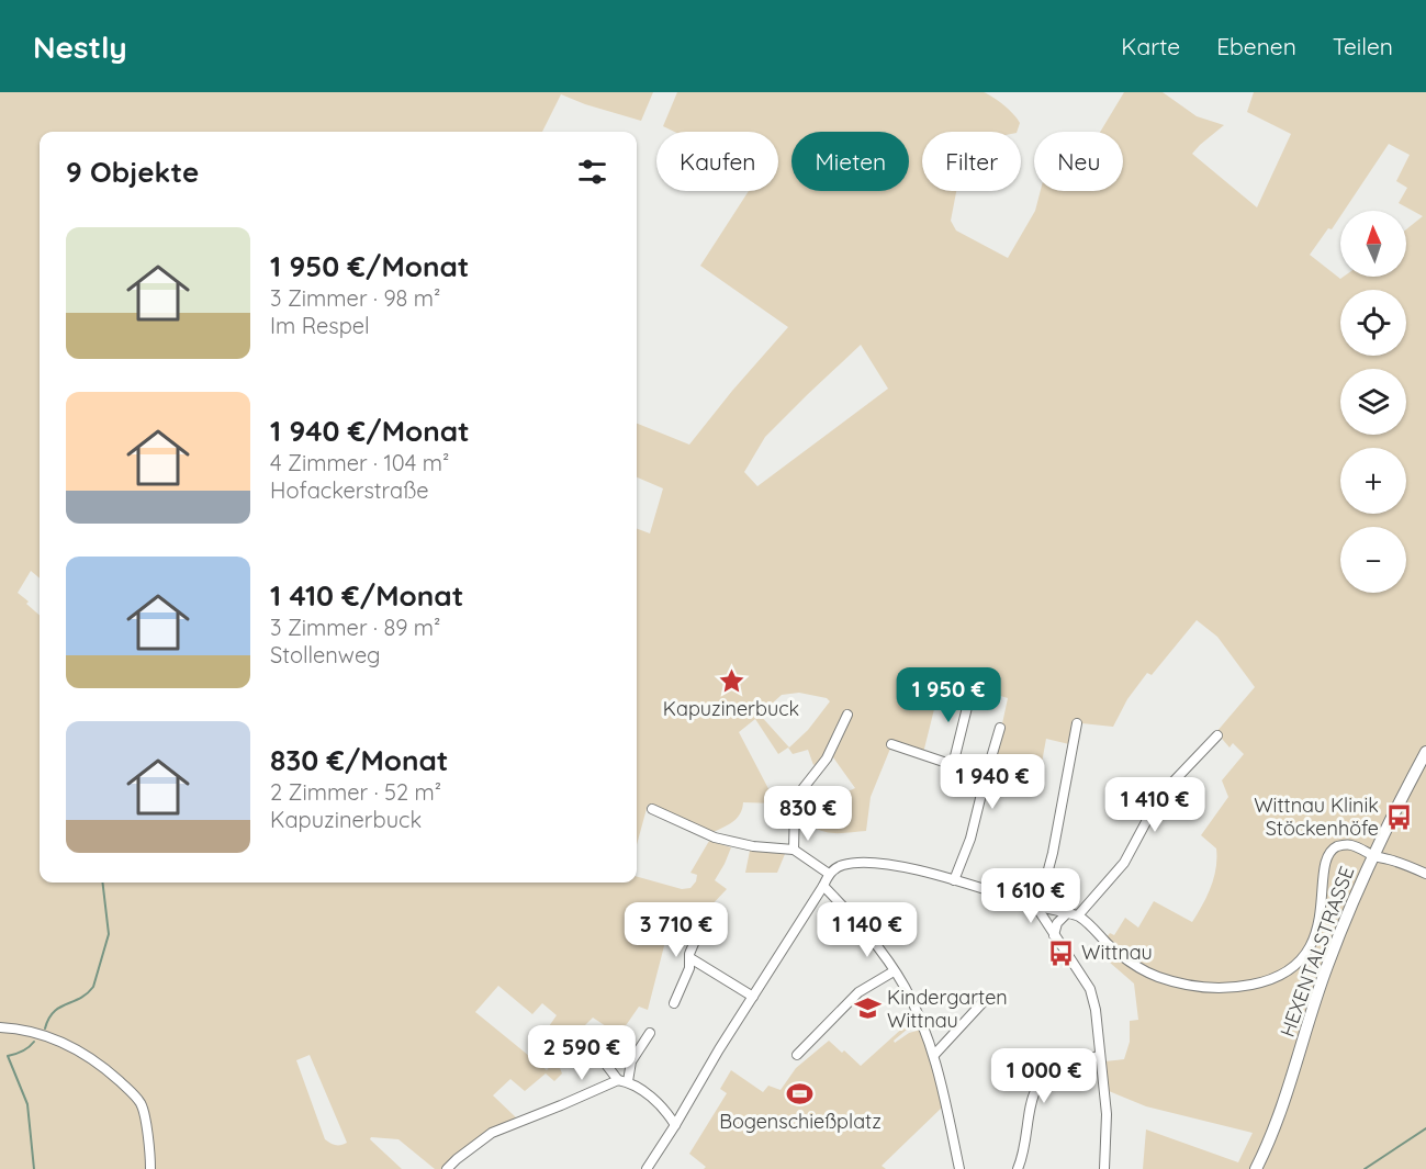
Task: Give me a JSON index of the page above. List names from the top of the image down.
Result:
{
  "streets": {
    "main road": ["HEXENTALSTRASSE"]
  },
  "places": {
    "place": ["Kapuzinerbuck"],
    "bus stop": ["Wittnau Klinik Stöckenhöfe", "Wittnau"],
    "school or university": ["Kindergarten Wittnau"],
    "sports": ["Bogenschießplatz"]
  },
  "north": "top",
  "page": {
    "header": "Nestly",
    "nav": ["Karte", "Ebenen", "Teilen"],
    "chip": [
      "Kaufen",
      "Mieten",
      "Filter",
      "Neu"
    ],
    "heading": "9 Objekte",
    "map_buttons": ["+", "−"],
    "list": [
      {
        "name": "1 950 €/Monat",
        "note": "3 Zimmer · 98 m² · Im Respel"
      },
      {
        "name": "1 940 €/Monat",
        "note": "4 Zimmer · 104 m² · Hofackerstraße"
      },
      {
        "name": "1 410 €/Monat",
        "note": "3 Zimmer · 89 m² · Stollenweg"
      },
      {
        "name": "830 €/Monat",
        "note": "2 Zimmer · 52 m² · Kapuzinerbuck"
      }
    ],
    "price": [
      "1 950 €",
      "1 940 €",
      "1 410 €",
      "830 €",
      "1 610 €",
      "3 710 €",
      "1 140 €",
      "2 590 €",
      "1 000 €"
    ]
  }
}
